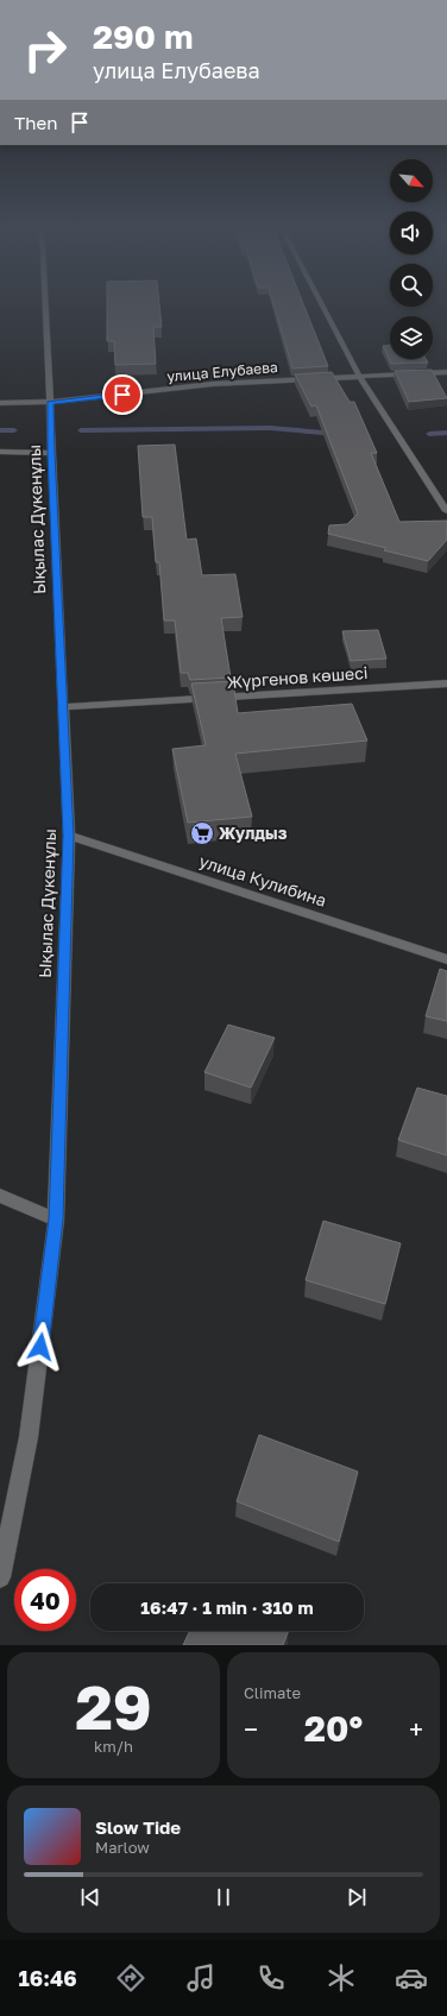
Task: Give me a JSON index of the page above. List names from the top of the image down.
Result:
{
  "streets": {
    "street": [
      "улица Елубаева",
      "Ықылас Дүкенұлы",
      "Жүргенов көшесі",
      "улица Кулибина"
    ]
  },
  "crossings": [
    ["улица Елубаева", "Ықылас Дүкенұлы"],
    ["Ықылас Дүкенұлы", "Жүргенов көшесі"],
    ["Ықылас Дүкенұлы", "улица Кулибина"]
  ],
  "places": {
    "supermarket": ["Жулдыз"]
  },
  "north": "bottom right",
  "page": {
    "turn": ["290 m", "улица Елубаева"],
    "then": "Then",
    "limit": "40",
    "trip": "16:47 · 1 min · 310 m",
    "tile": [
      ["29", "km/h"],
      "Climate"
    ],
    "heat": ["−", "20°", "+"],
    "song": ["Slow Tide", "Marlow"],
    "tabs": "16:46"
  }
}
